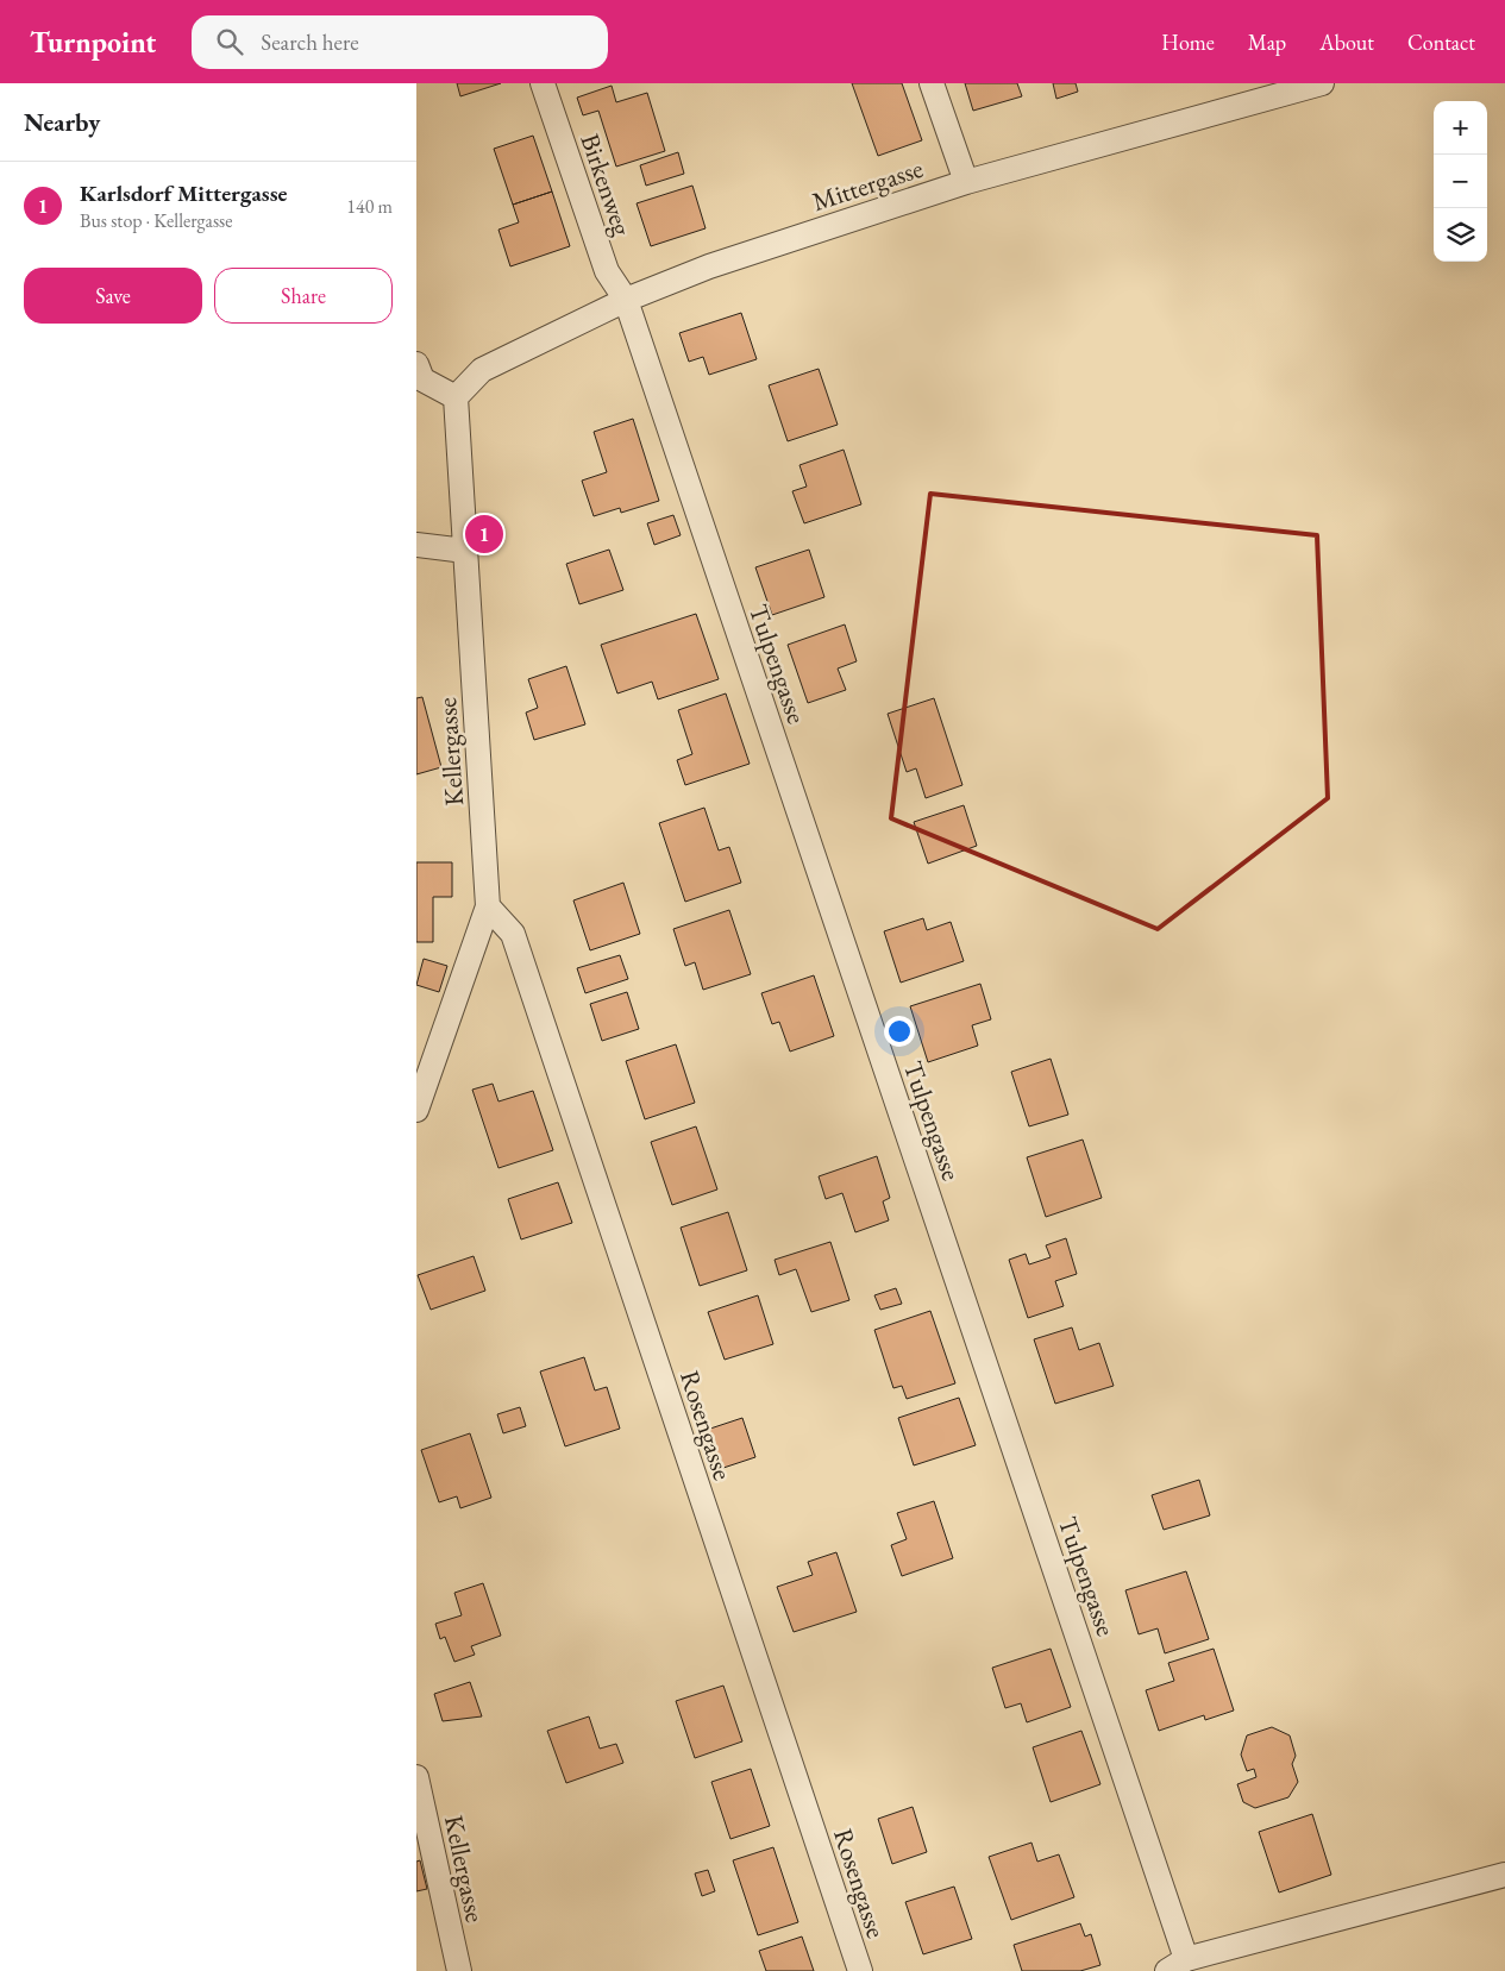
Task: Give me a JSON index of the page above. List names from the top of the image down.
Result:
{
  "streets": {
    "street": [
      "Birkenweg",
      "Mittergasse",
      "Tulpengasse",
      "Kellergasse",
      "Rosengasse"
    ]
  },
  "crossings": [
    ["Birkenweg", "Mittergasse"],
    ["Birkenweg", "Tulpengasse"],
    ["Mittergasse", "Tulpengasse"],
    ["Mittergasse", "Kellergasse"],
    ["Kellergasse", "Rosengasse"]
  ],
  "page": {
    "header": "Turnpoint",
    "search": "Search here",
    "nav": [
      "Home",
      "Map",
      "About",
      "Contact"
    ],
    "heading": "Nearby",
    "map_buttons": ["+", "−"],
    "list": [
      {
        "mark": "1",
        "name": "Karlsdorf Mittergasse",
        "note": "Bus stop · Kellergasse",
        "value": "140 m"
      }
    ],
    "buttons": ["Save", "Share"],
    "pins": "1"
  }
}
